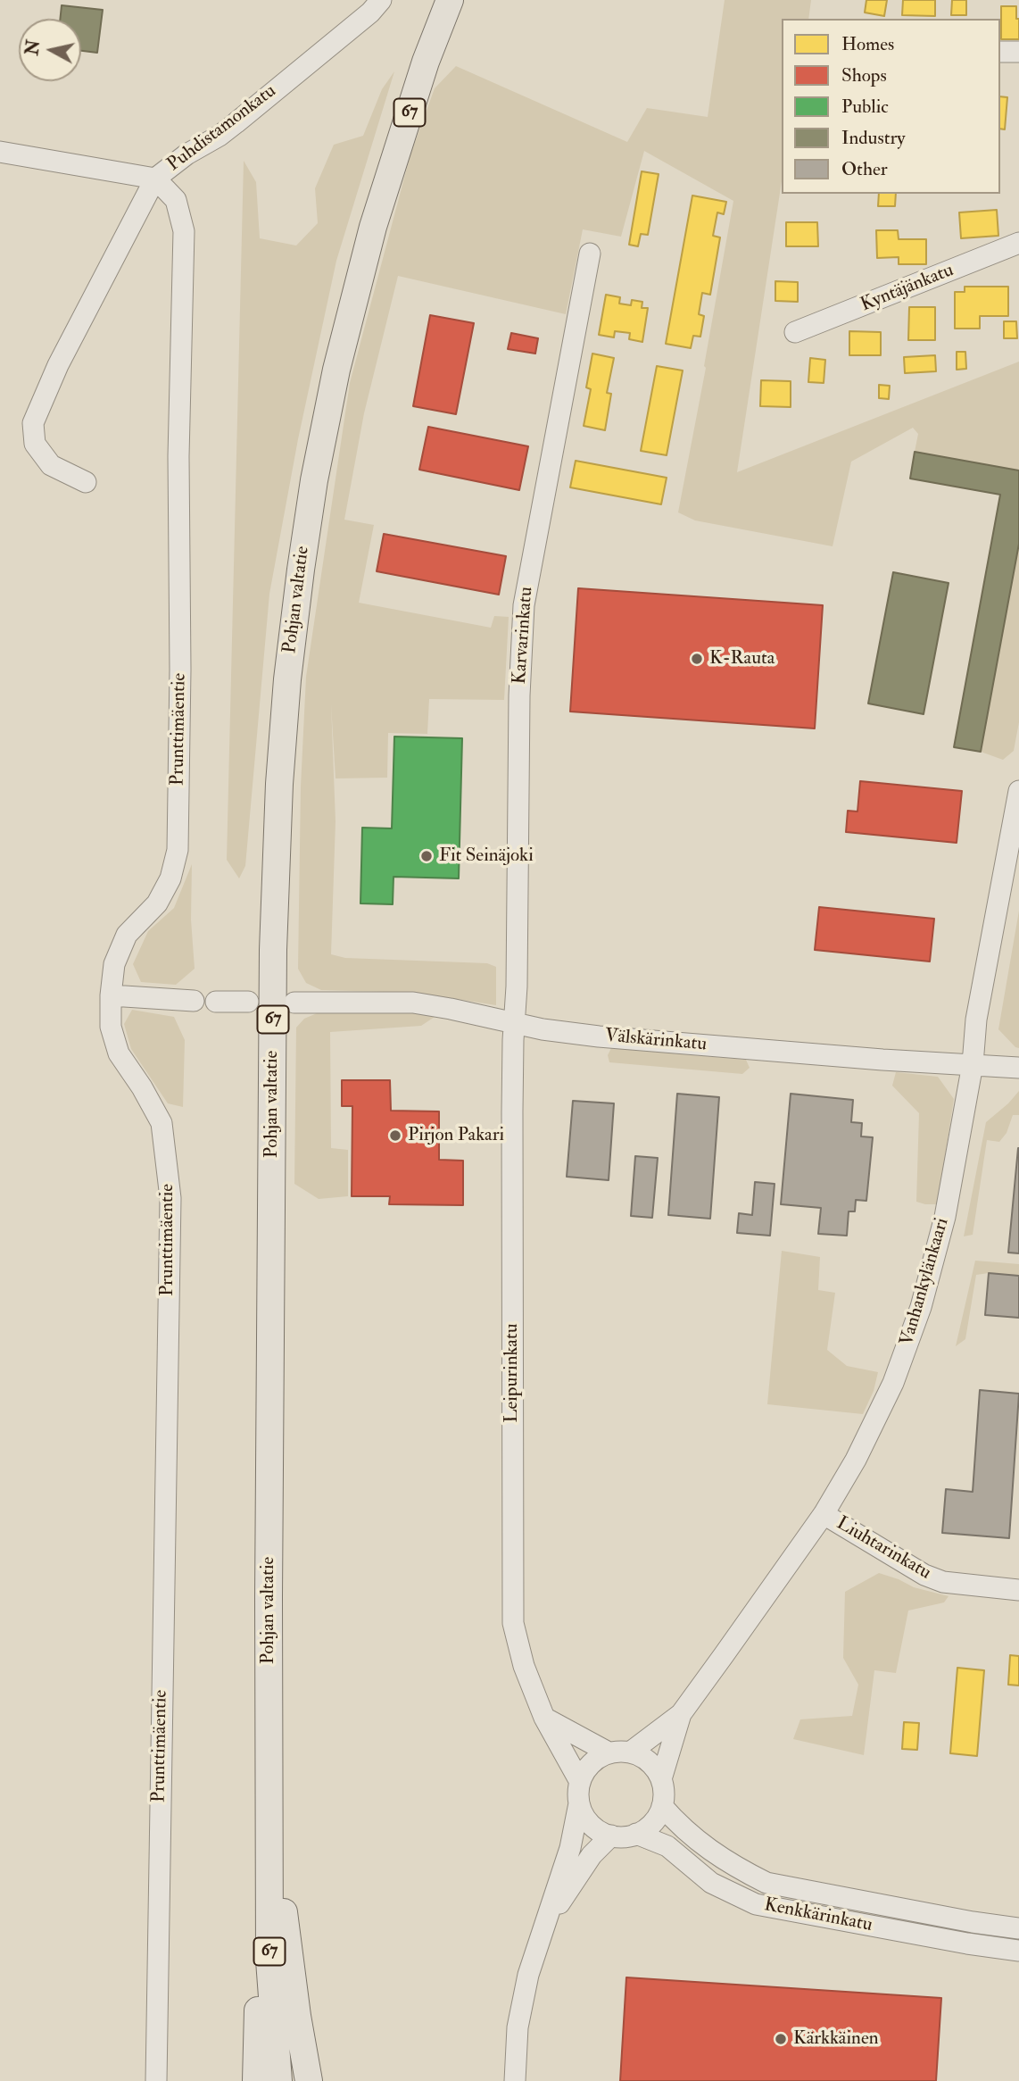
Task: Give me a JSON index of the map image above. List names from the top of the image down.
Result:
{
  "streets": {
    "main road": ["67", "Pohjan valtatie"],
    "street": [
      "Puhdistamonkatu",
      "Kyntäjänkatu",
      "Karvarinkatu",
      "Prunttimäentie",
      "Välskärinkatu",
      "Vanhankylänkaari",
      "Leipurinkatu",
      "Liuhtarinkatu",
      "Kenkkärinkatu"
    ]
  },
  "crossings": [
    ["Puhdistamonkatu", "Prunttimäentie"],
    ["Karvarinkatu", "Välskärinkatu"],
    ["Karvarinkatu", "Leipurinkatu"],
    ["Välskärinkatu", "Vanhankylänkaari"],
    ["Välskärinkatu", "Leipurinkatu"],
    ["Vanhankylänkaari", "Leipurinkatu"],
    ["Vanhankylänkaari", "Liuhtarinkatu"],
    ["Vanhankylänkaari", "Kenkkärinkatu"],
    ["Leipurinkatu", "Kenkkärinkatu"]
  ],
  "places": [
    "K-Rauta",
    "Fit Seinäjoki",
    "Pirjon Pakari",
    "Kärkkäinen"
  ],
  "legend": [
    "Homes",
    "Shops",
    "Public",
    "Industry",
    "Other"
  ],
  "north": "left"
}
